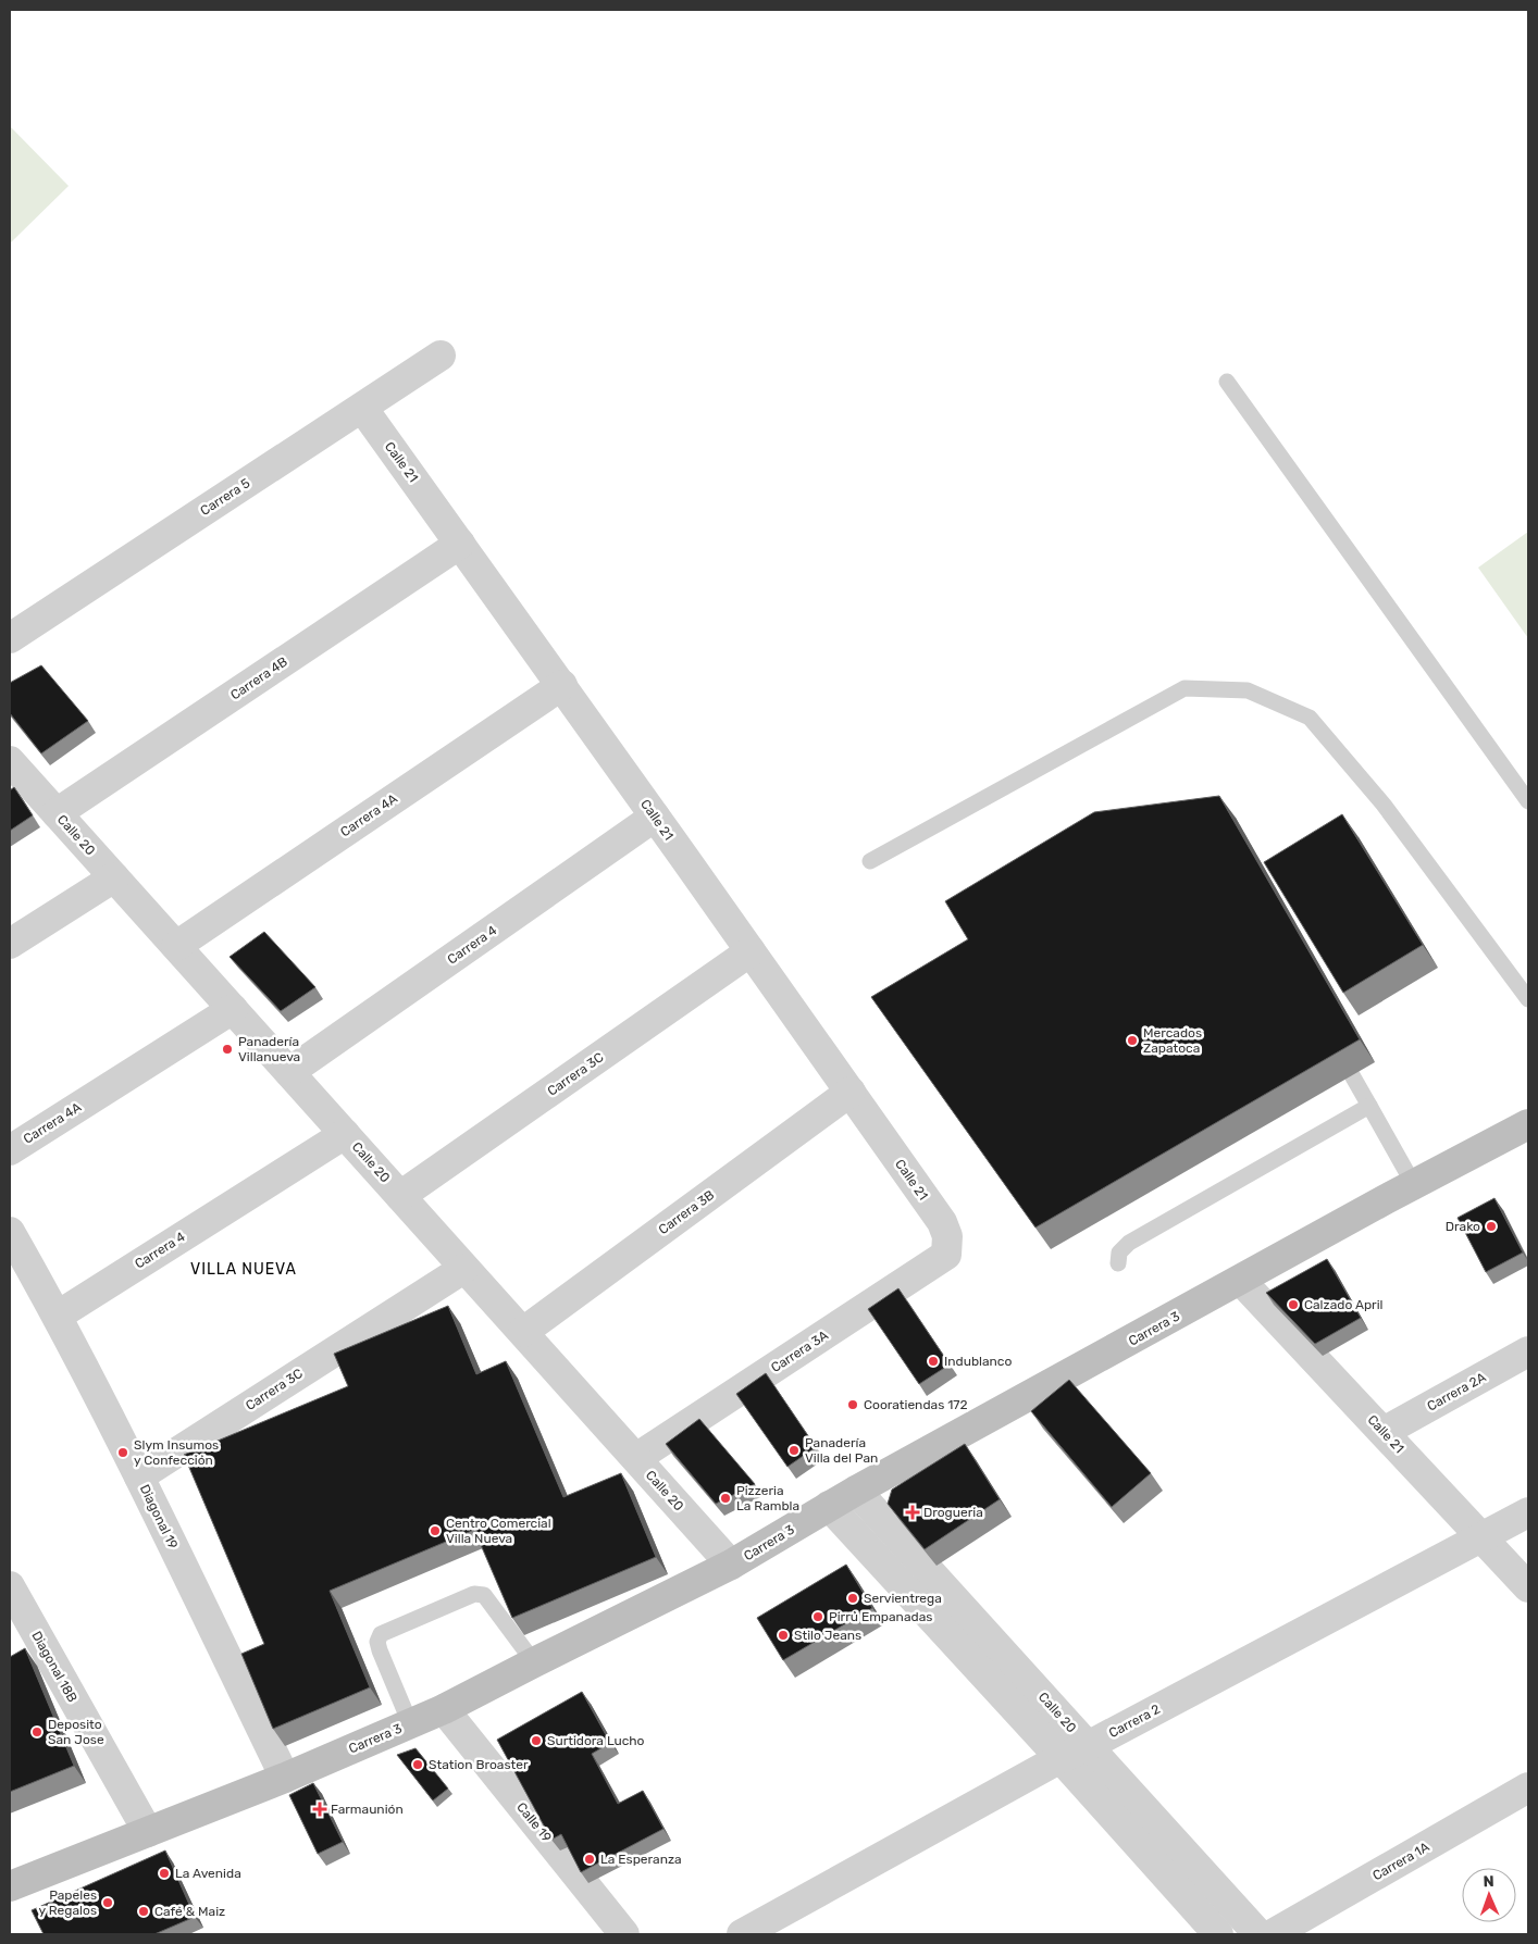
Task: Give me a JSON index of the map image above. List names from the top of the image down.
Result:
{
  "streets": {
    "main road": ["Carrera 3"],
    "street": [
      "Calle 21",
      "Carrera 5",
      "Carrera 4B",
      "Carrera 4A",
      "Calle 20",
      "Carrera 4",
      "Carrera 3C",
      "Carrera 3B",
      "Carrera 3A",
      "Carrera 2A",
      "Diagonal 19",
      "Diagonal 18B",
      "Carrera 2",
      "Calle 19",
      "Carrera 1A"
    ]
  },
  "crossings": [
    ["Calle 21", "Carrera 5"],
    ["Calle 21", "Carrera 4B"],
    ["Calle 21", "Carrera 4A"],
    ["Calle 21", "Carrera 4"],
    ["Calle 21", "Carrera 3C"],
    ["Calle 21", "Carrera 3B"],
    ["Calle 21", "Carrera 3"],
    ["Calle 21", "Carrera 3A"],
    ["Calle 21", "Carrera 2A"],
    ["Calle 21", "Carrera 2"],
    ["Carrera 4B", "Calle 20"],
    ["Carrera 4A", "Calle 20"],
    ["Calle 20", "Carrera 4"],
    ["Calle 20", "Carrera 3C"],
    ["Calle 20", "Carrera 3B"],
    ["Calle 20", "Carrera 3"],
    ["Calle 20", "Carrera 3A"],
    ["Calle 20", "Carrera 2"],
    ["Carrera 4", "Diagonal 19"],
    ["Carrera 3C", "Diagonal 19"],
    ["Carrera 3", "Diagonal 19"],
    ["Carrera 3", "Diagonal 18B"],
    ["Carrera 3", "Calle 19"]
  ],
  "districts": ["VILLA NUEVA"],
  "places": {
    "other": [
      "Mercados Zapatoca",
      "Panadería Villanueva",
      "Drako",
      "Calzado April",
      "Indublanco",
      "Cooratiendas 172",
      "Panadería Villa del Pan",
      "Slym Insumos y Confección",
      "Pizzeria La Rambla",
      "Centro Comercial Villa Nueva",
      "Servientrega",
      "Pirrú Empanadas",
      "Stilo Jeans",
      "Deposito San Jose",
      "Surtidora Lucho",
      "Station Broaster",
      "La Esperanza",
      "La Avenida",
      "Papeles y Regalos",
      "Café & Maiz"
    ],
    "health": ["Drogueria", "Farmaunión"]
  },
  "north": "top"
}
